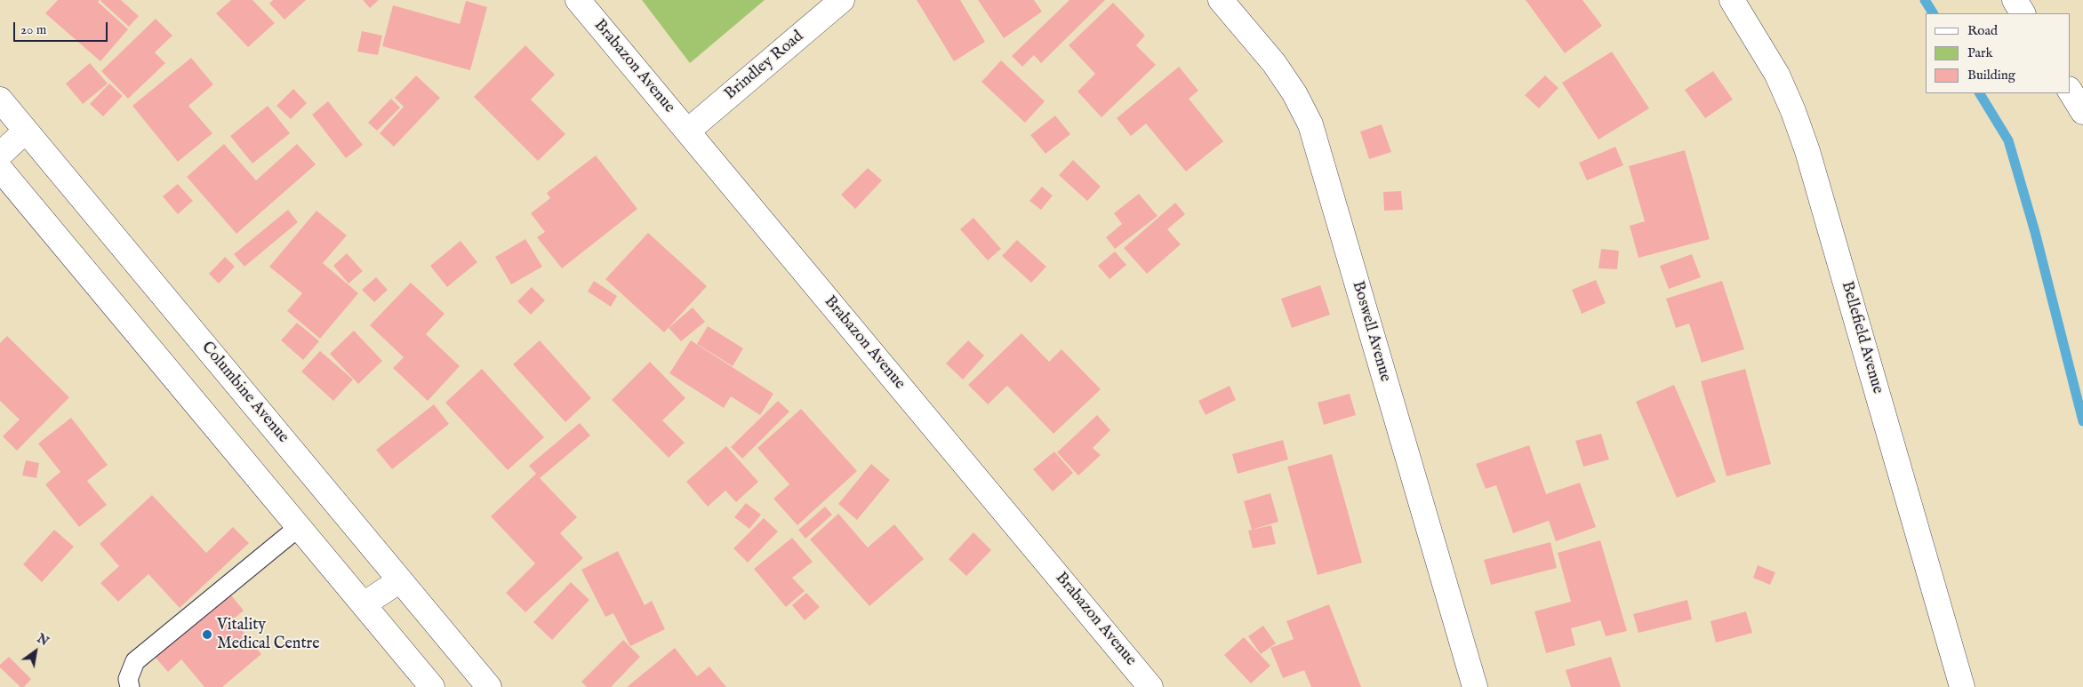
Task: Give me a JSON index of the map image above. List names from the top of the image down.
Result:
{
  "streets": {
    "street": [
      "Brindley Road",
      "Brabazon Avenue",
      "Boswell Avenue",
      "Bellefield Avenue",
      "Columbine Avenue"
    ]
  },
  "crossings": [
    ["Brindley Road", "Brabazon Avenue"]
  ],
  "places": ["Vitality Medical Centre"],
  "legend": ["Road", "Park", "Building"],
  "scale_bar": "20 m",
  "north": "top right"
}
